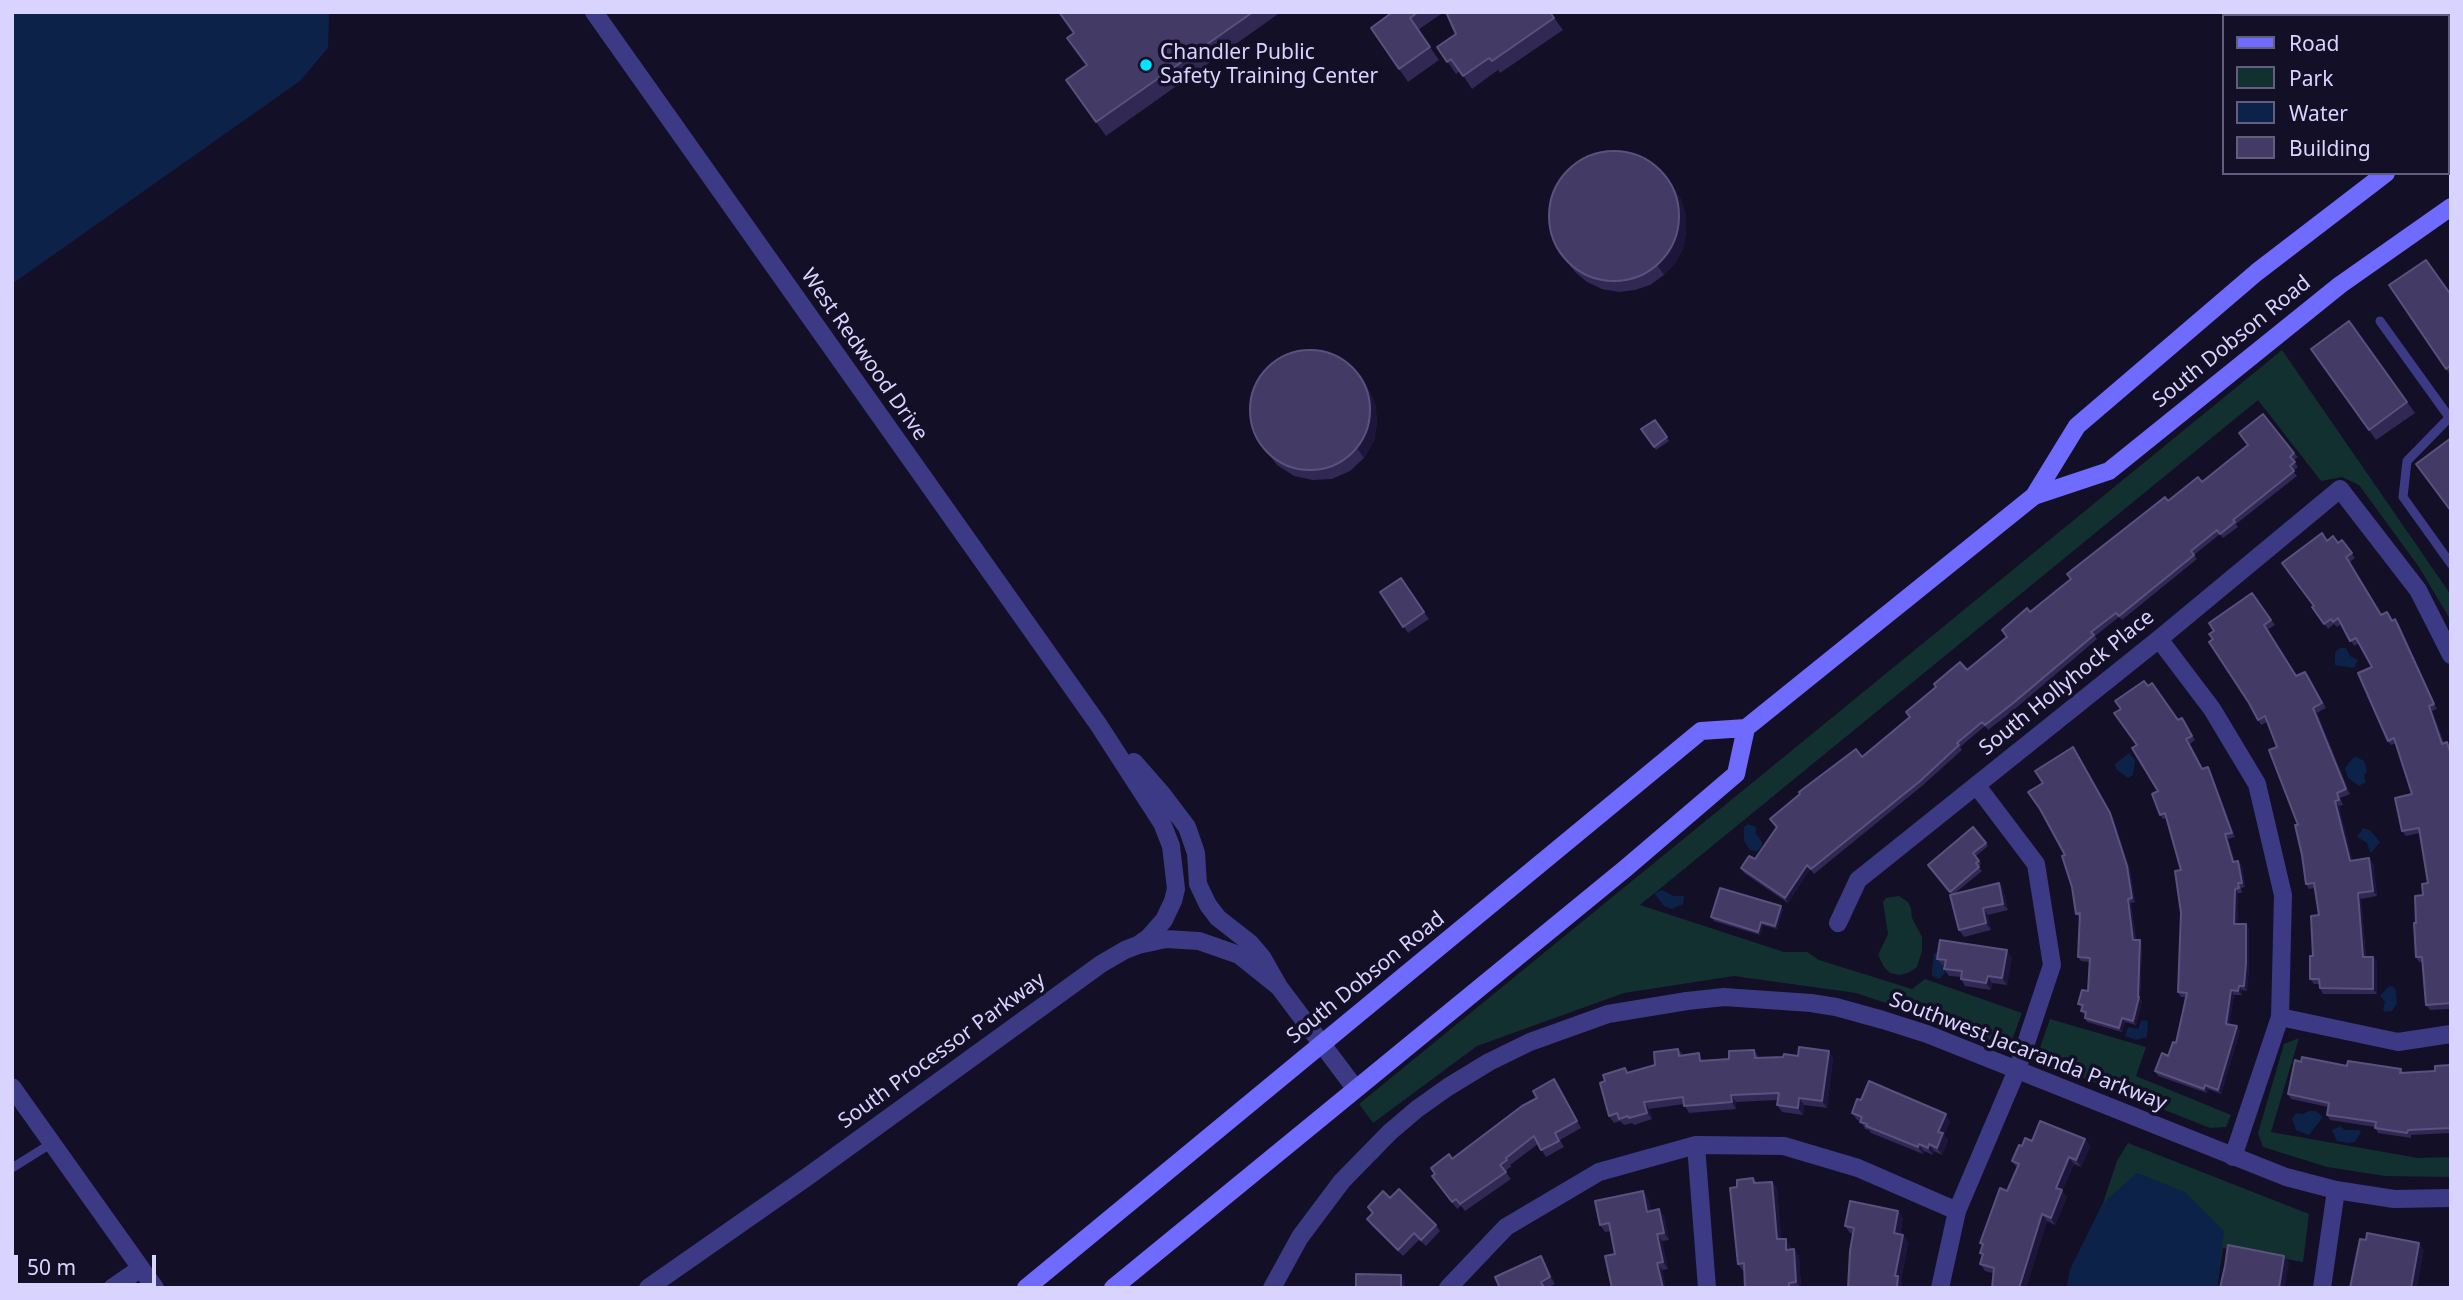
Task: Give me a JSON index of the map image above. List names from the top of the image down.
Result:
{
  "streets": {
    "main road": ["South Dobson Road"],
    "street": [
      "West Redwood Drive",
      "South Hollyhock Place",
      "South Processor Parkway",
      "Southwest Jacaranda Parkway"
    ]
  },
  "crossings": [
    ["South Dobson Road", "West Redwood Drive"],
    ["West Redwood Drive", "South Processor Parkway"]
  ],
  "places": ["Chandler Public Safety Training Center"],
  "legend": [
    "Road",
    "Park",
    "Water",
    "Building"
  ],
  "scale_bar": "50 m"
}
